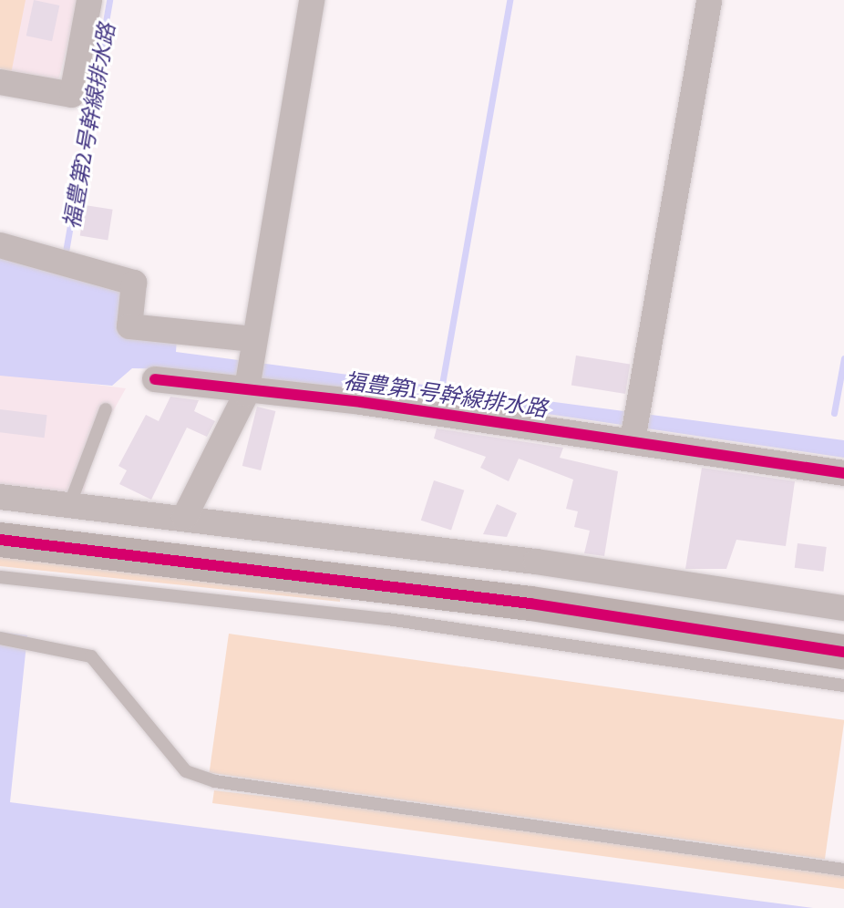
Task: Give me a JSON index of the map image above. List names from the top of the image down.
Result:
{
  "water": ["福豊第2号幹線排水路", "福豊第1号幹線排水路"]
}
